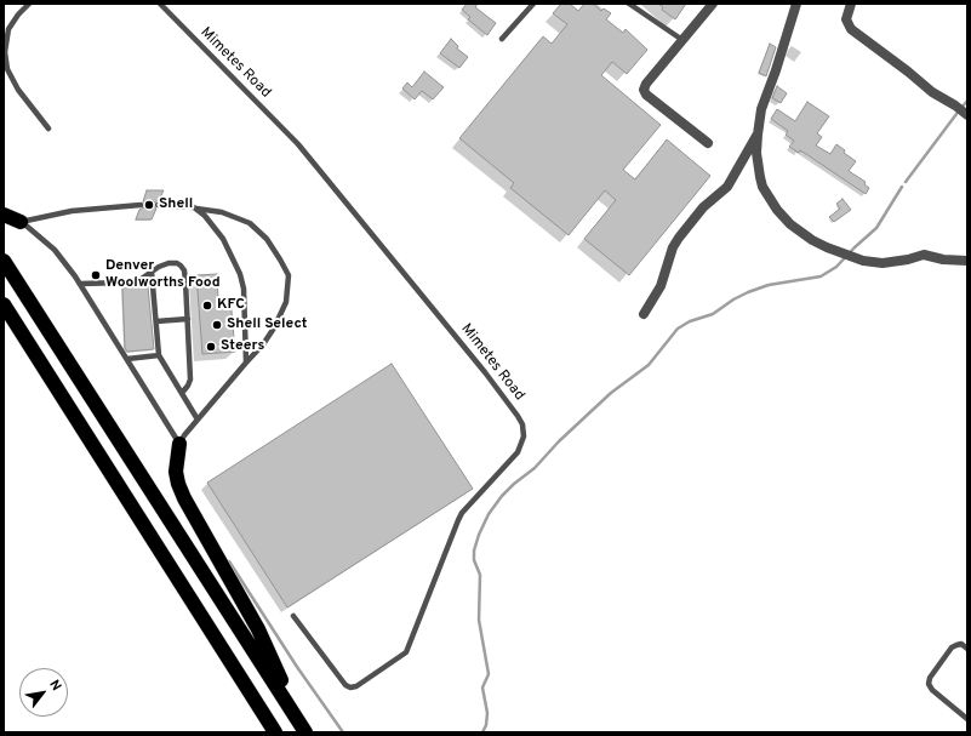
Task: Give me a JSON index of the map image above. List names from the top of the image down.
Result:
{
  "streets": {
    "lane": ["Mimetes Road"]
  },
  "places": [
    "Shell",
    "Denver Woolworths Food",
    "KFC",
    "Shell Select",
    "Steers"
  ],
  "north": "top right"
}
